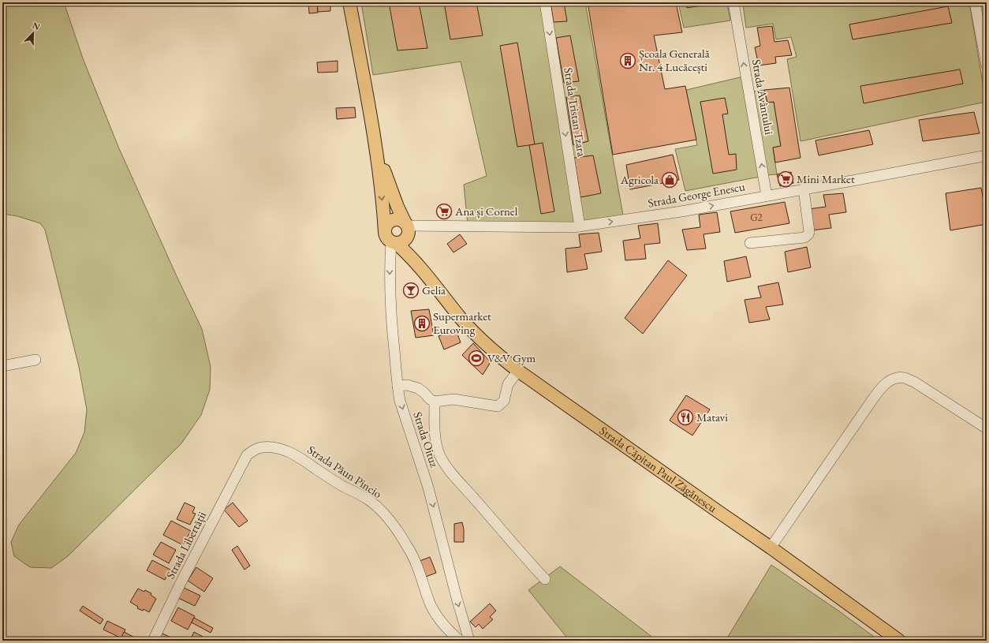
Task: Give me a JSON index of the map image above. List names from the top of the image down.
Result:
{
  "streets": {
    "main road": ["Strada Căpitan Paul Zăgănescu"],
    "street": [
      "Strada Avântului",
      "Strada Tristan Tzara",
      "Strada George Enescu",
      "Strada Oituz",
      "Strada Păun Pincio",
      "Strada Libertății"
    ]
  },
  "crossings": [
    ["Strada Avântului", "Strada George Enescu"],
    ["Strada Tristan Tzara", "Strada George Enescu"],
    ["Strada George Enescu", "Strada Căpitan Paul Zăgănescu"],
    ["Strada Oituz", "Strada Căpitan Paul Zăgănescu"],
    ["Strada Păun Pincio", "Strada Libertății"]
  ],
  "one_way": ["Strada Avântului", "Strada Tristan Tzara"],
  "places": {
    "building": ["Școala Generală Nr. 4 Lucăcești", "Supermarket Euroving"],
    "supermarket": ["Mini Market", "Ana și Cornel"],
    "shop": ["Agricola"],
    "bar": ["Gelia"],
    "sports": ["V&V Gym"],
    "restaurant": ["Matavi"]
  },
  "house_numbers": ["G2"],
  "north": "top right"
}
